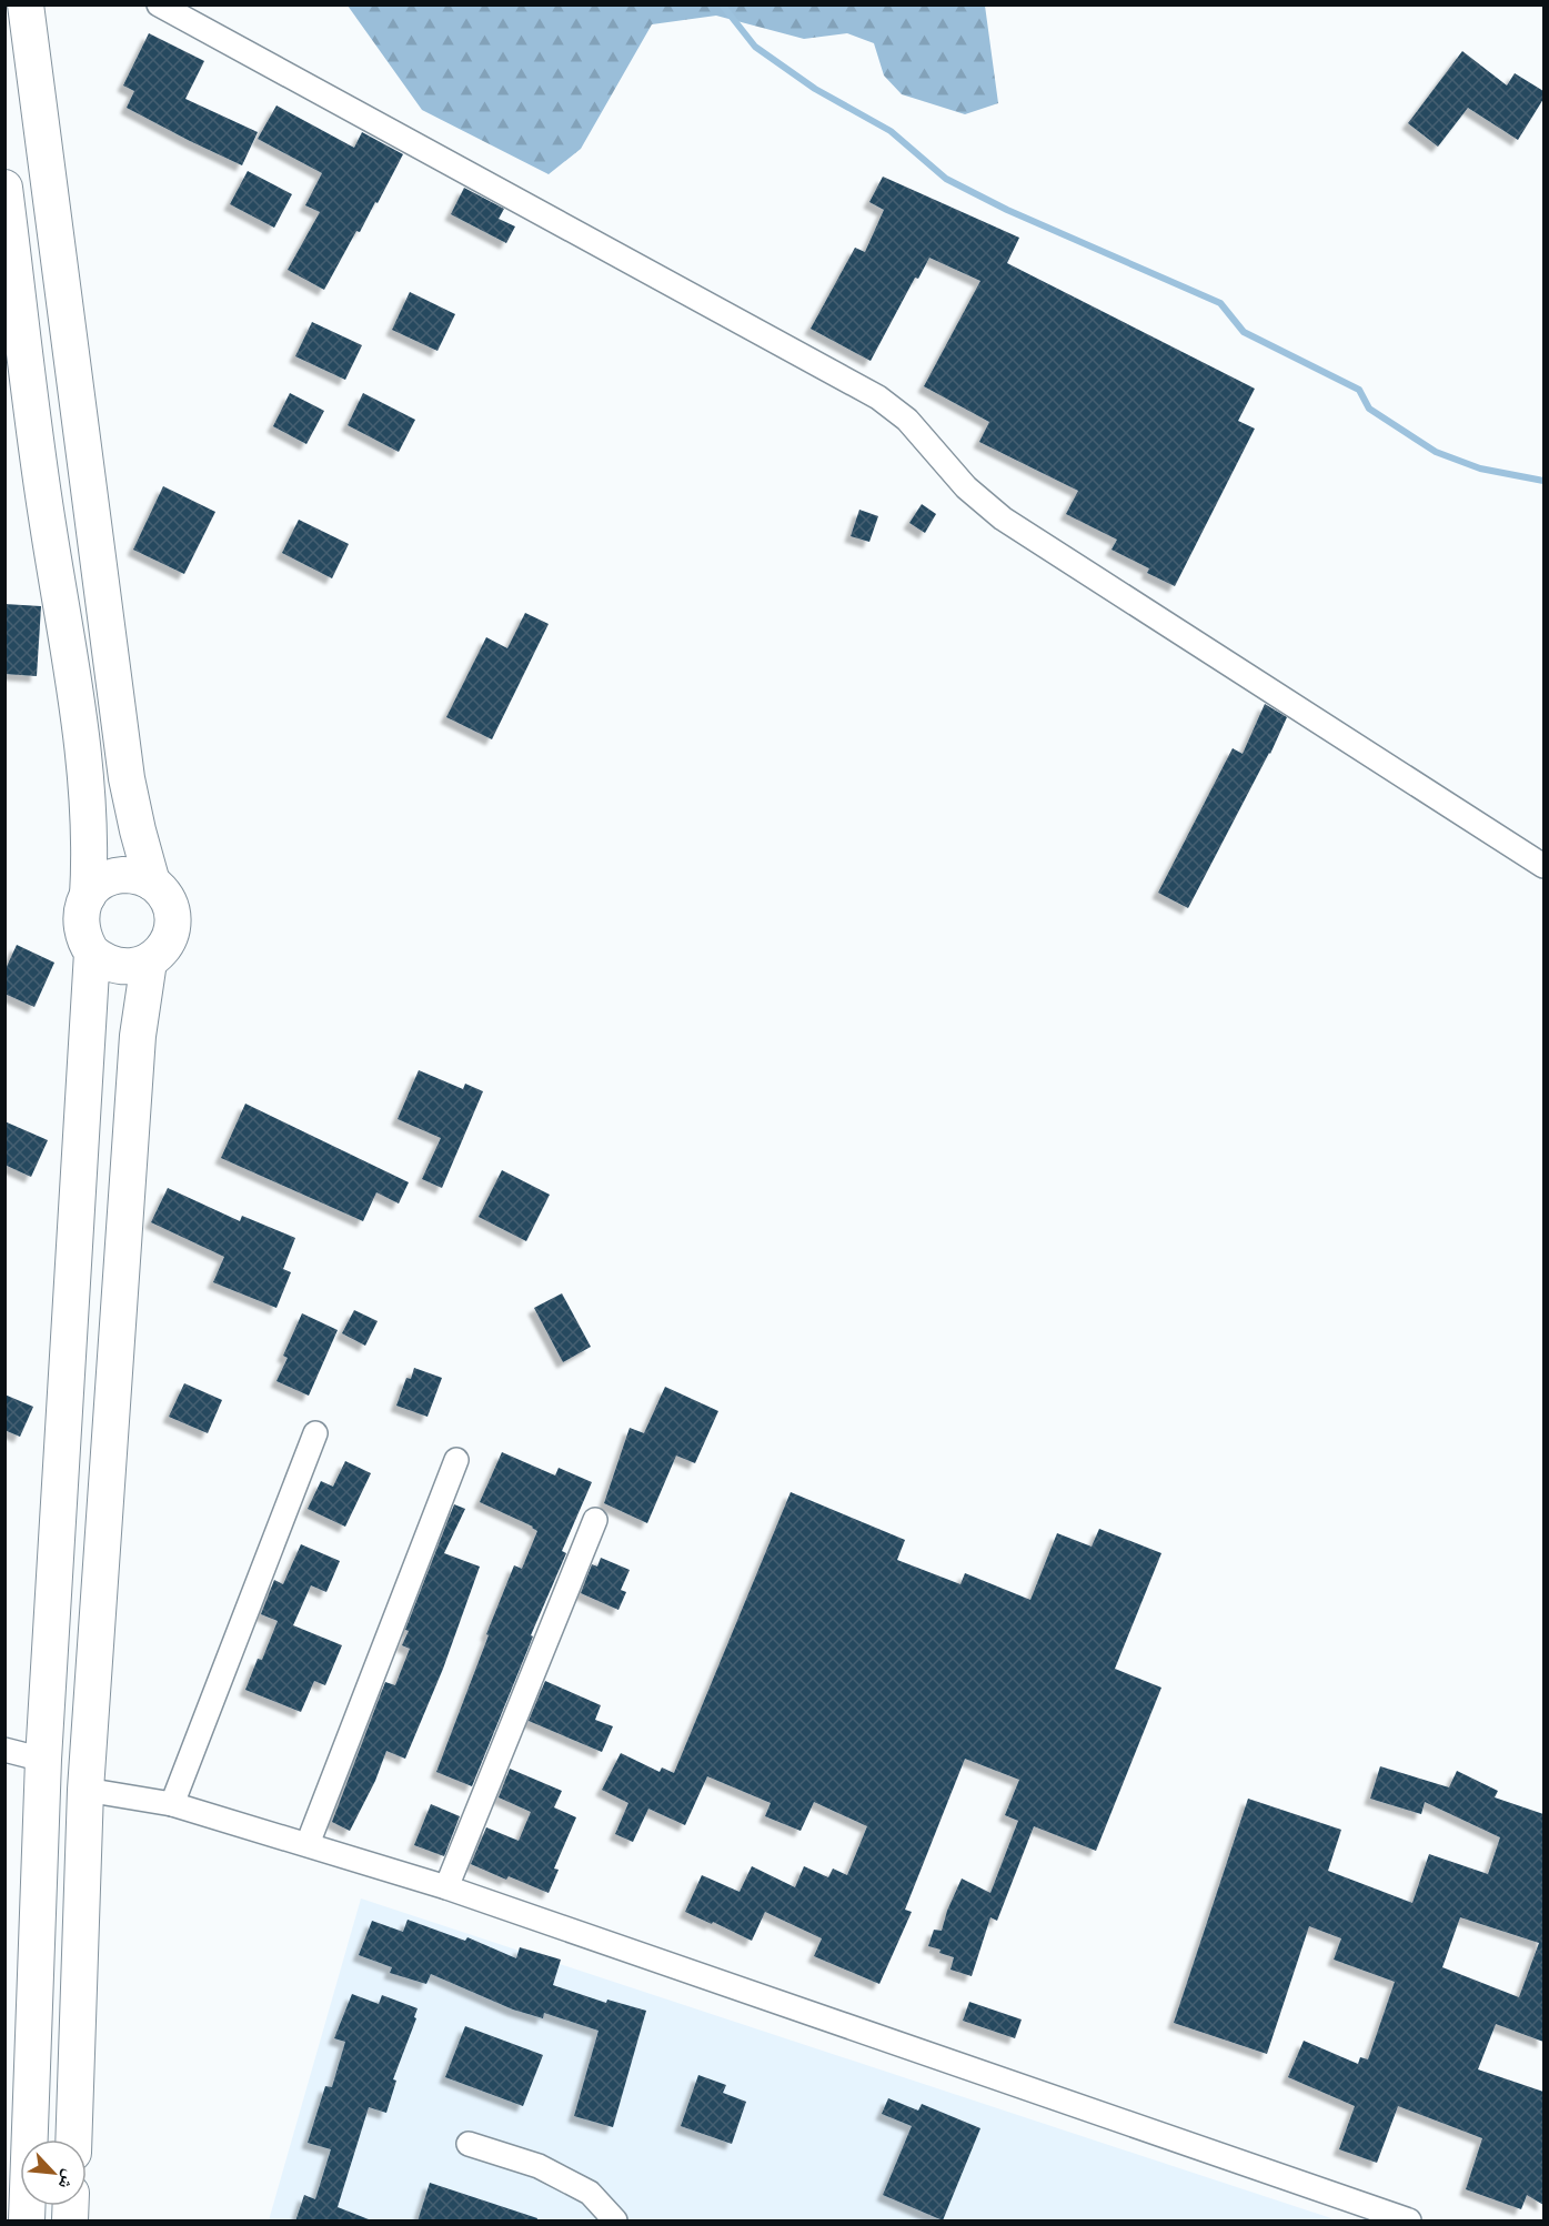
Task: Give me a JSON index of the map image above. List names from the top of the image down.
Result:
{
  "north": "bottom right"
}
